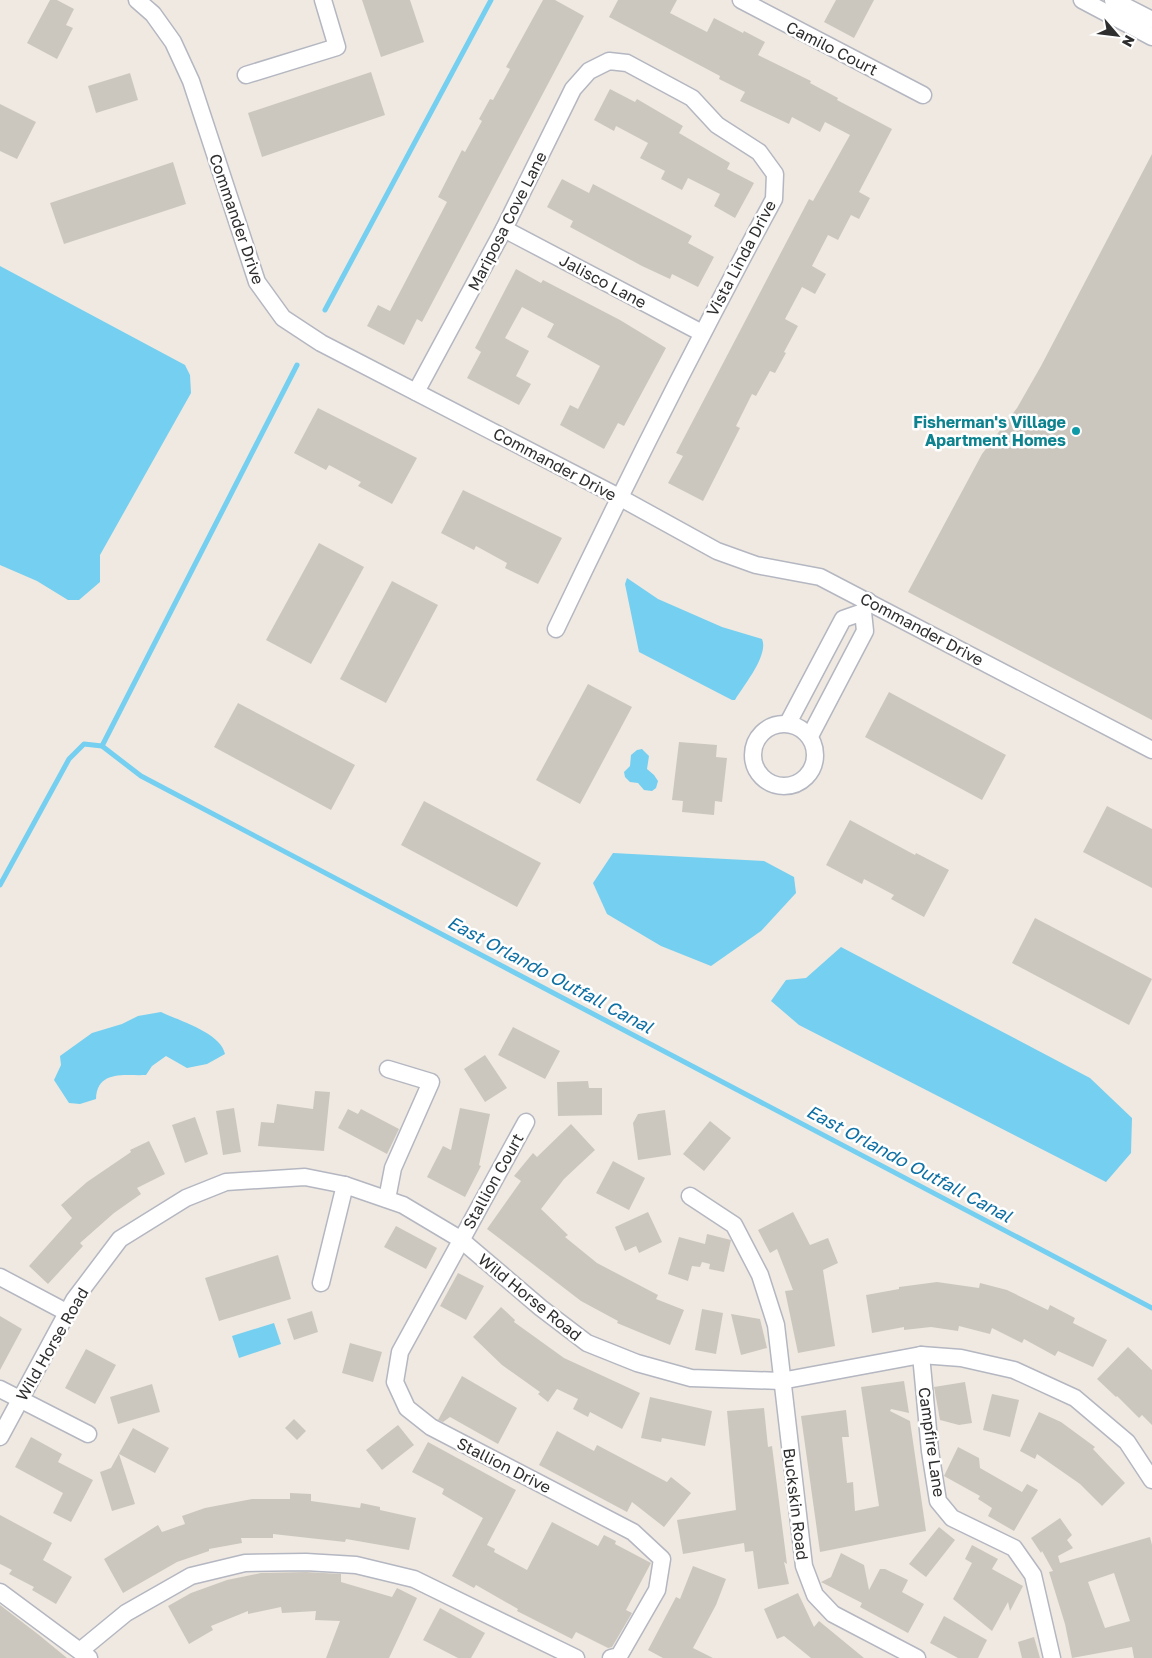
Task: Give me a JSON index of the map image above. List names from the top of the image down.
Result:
{
  "streets": {
    "street": [
      "Camilo Court",
      "Commander Drive",
      "Mariposa Cove Lane",
      "Vista Linda Drive",
      "Jalisco Lane",
      "Stallion Court",
      "Wild Horse Road",
      "Campfire Lane",
      "Stallion Drive",
      "Buckskin Road"
    ]
  },
  "crossings": [
    ["Commander Drive", "Mariposa Cove Lane"],
    ["Commander Drive", "Vista Linda Drive"],
    ["Mariposa Cove Lane", "Vista Linda Drive"],
    ["Mariposa Cove Lane", "Jalisco Lane"],
    ["Vista Linda Drive", "Jalisco Lane"],
    ["Stallion Court", "Wild Horse Road"],
    ["Stallion Court", "Stallion Drive"],
    ["Wild Horse Road", "Campfire Lane"],
    ["Wild Horse Road", "Stallion Drive"],
    ["Wild Horse Road", "Buckskin Road"]
  ],
  "water": ["East Orlando Outfall Canal"],
  "places": ["Fisherman's Village Apartment Homes"],
  "north": "bottom right"
}
